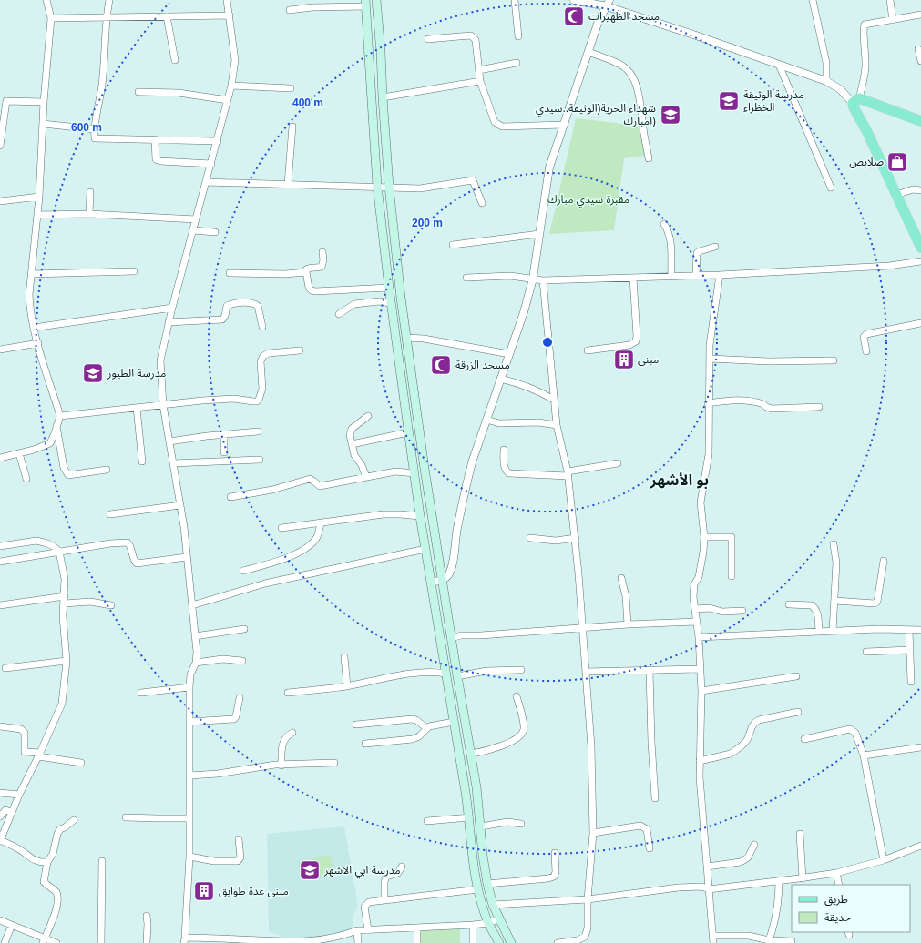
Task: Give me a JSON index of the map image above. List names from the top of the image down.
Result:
{
  "districts": ["بو الأشهر"],
  "parks": ["مقبرة سيدي مبارك"],
  "places": {
    "mosque": ["مسجد الظهيرات", "مسجد الزرقة"],
    "school or university": [
      "مدرسة الوثيقة الخظراء",
      "شهداء الحرية(الوثيقة..سيدي امبارك)",
      "مدرسة الطيور",
      "مدرسة ابي الاشهر"
    ],
    "shop": ["صلايص"],
    "building": ["مبنى", "مبنى عدة طوابق"]
  },
  "legend": ["طريق", "حديقة"],
  "rings": ["400 m", "600 m", "200 m"]
}
